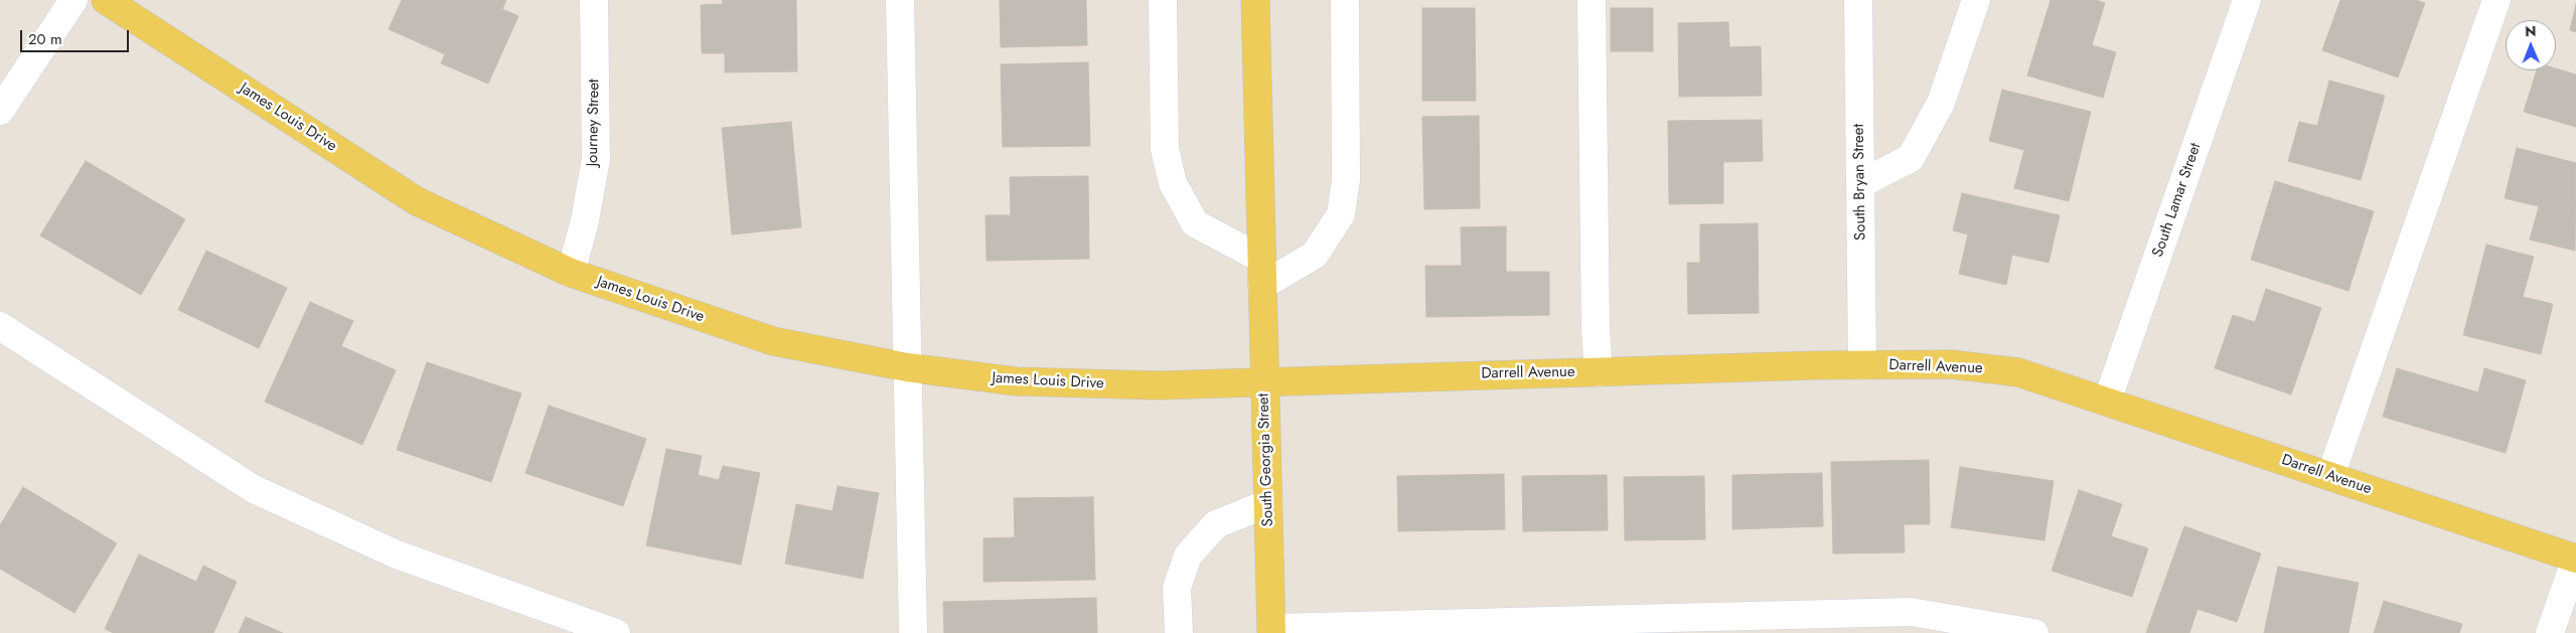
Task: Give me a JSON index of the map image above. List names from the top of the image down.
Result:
{
  "streets": {
    "main road": ["James Louis Drive", "Darrell Avenue", "South Georgia Street"],
    "street": ["Journey Street", "South Bryan Street", "South Lamar Street"]
  },
  "crossings": [
    ["James Louis Drive", "Journey Street"],
    ["James Louis Drive", "Darrell Avenue"],
    ["James Louis Drive", "South Georgia Street"],
    ["South Bryan Street", "Darrell Avenue"],
    ["South Lamar Street", "Darrell Avenue"],
    ["Darrell Avenue", "South Georgia Street"]
  ],
  "scale_bar": "20 m",
  "north": "top"
}
